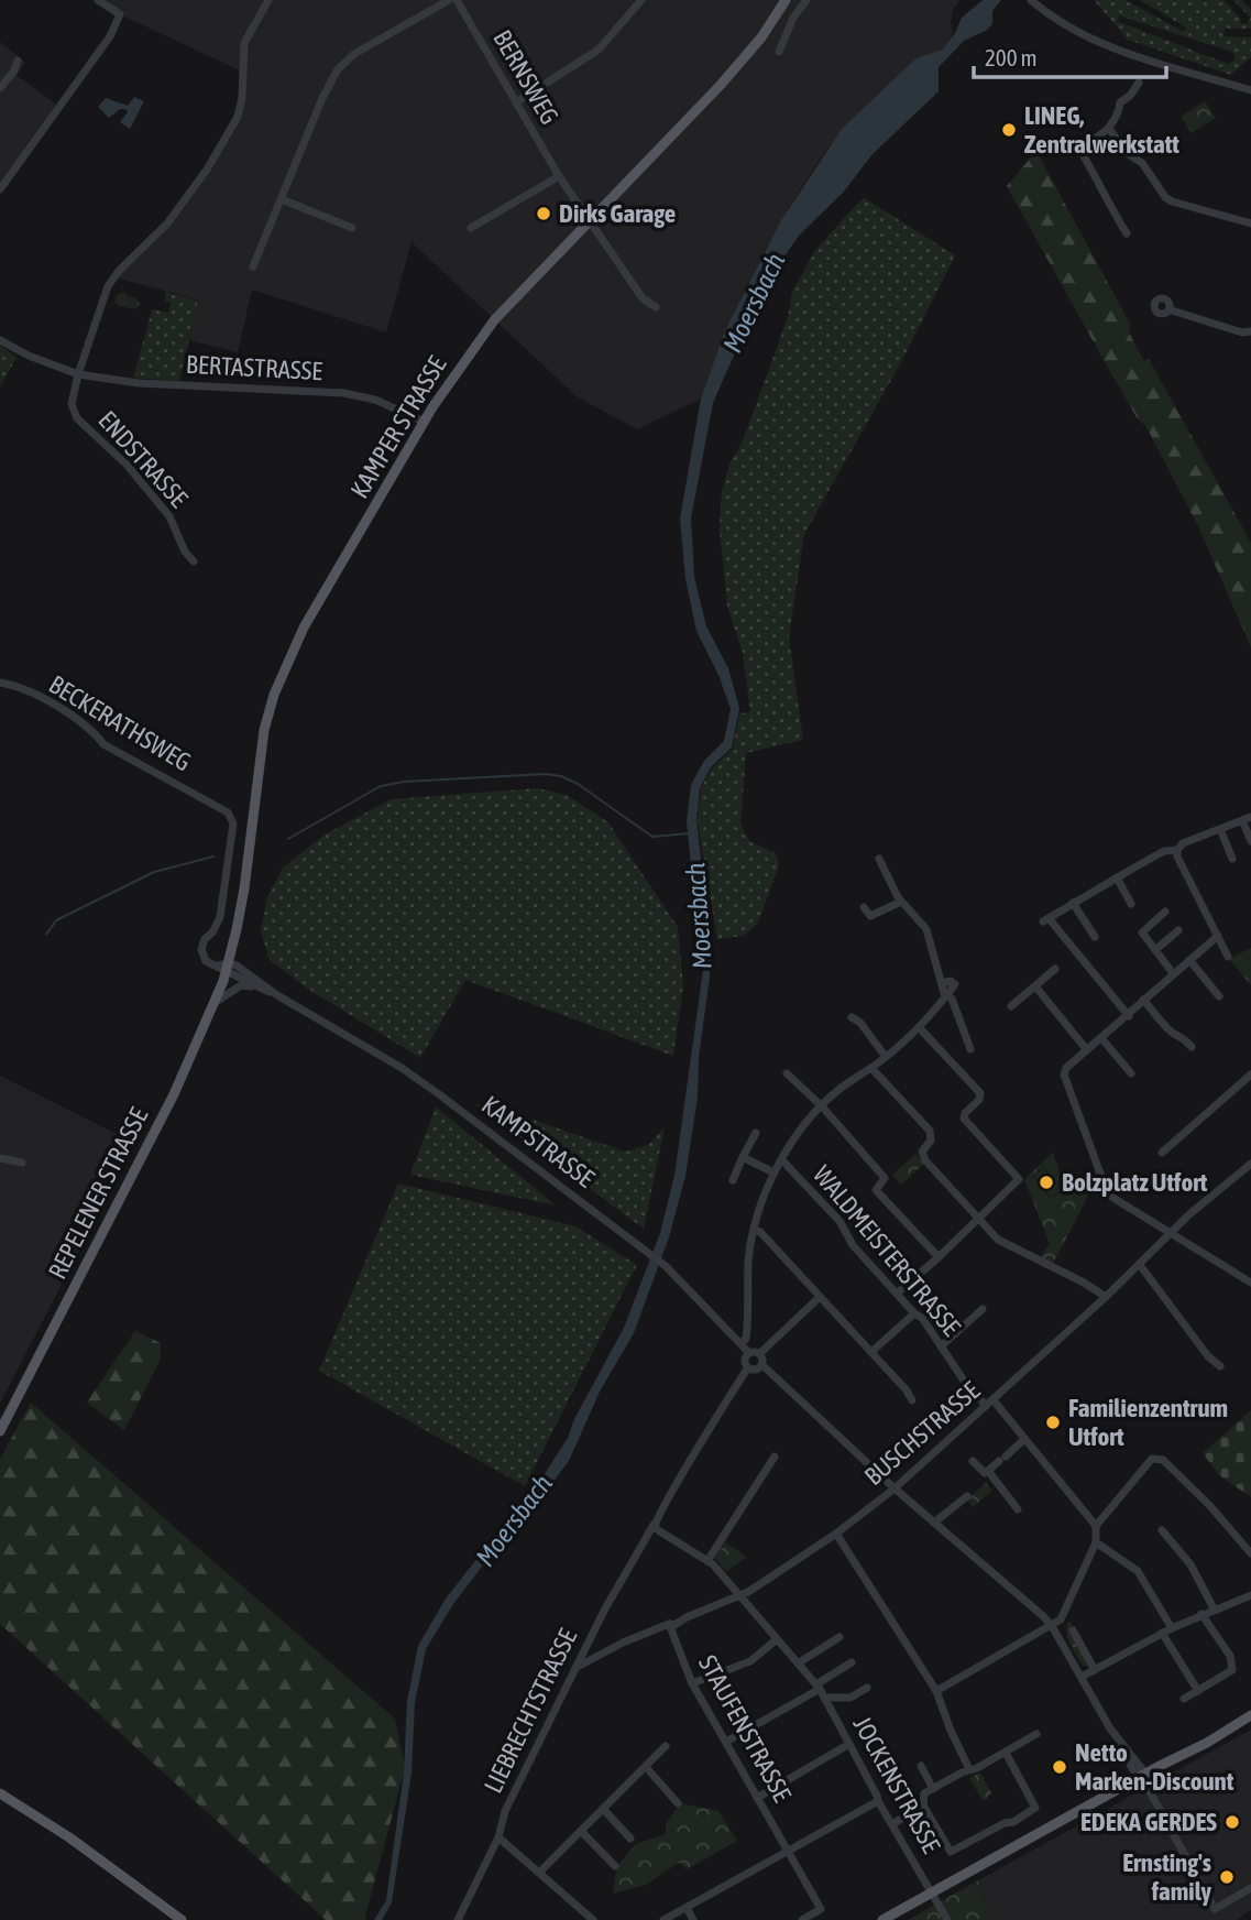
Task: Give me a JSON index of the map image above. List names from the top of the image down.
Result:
{
  "streets": {
    "main road": ["KAMPER STRASSE", "REPELENER STRASSE"],
    "street": [
      "BERNSWEG",
      "BERTASTRASSE",
      "ENDSTRASSE",
      "BECKERATHSWEG",
      "KAMPSTRASSE",
      "WALDMEISTERSTRASSE",
      "BUSCHSTRASSE",
      "LIEBRECHTSTRASSE",
      "STAUFENSTRASSE",
      "JOCKENSTRASSE"
    ]
  },
  "crossings": [
    ["BERNSWEG", "KAMPER STRASSE"],
    ["BERTASTRASSE", "KAMPER STRASSE"],
    ["BERTASTRASSE", "ENDSTRASSE"],
    ["KAMPER STRASSE", "BECKERATHSWEG"],
    ["KAMPER STRASSE", "KAMPSTRASSE"],
    ["KAMPER STRASSE", "REPELENER STRASSE"],
    ["BECKERATHSWEG", "KAMPSTRASSE"],
    ["BECKERATHSWEG", "REPELENER STRASSE"],
    ["KAMPSTRASSE", "REPELENER STRASSE"],
    ["KAMPSTRASSE", "LIEBRECHTSTRASSE"],
    ["WALDMEISTERSTRASSE", "BUSCHSTRASSE"],
    ["BUSCHSTRASSE", "LIEBRECHTSTRASSE"],
    ["BUSCHSTRASSE", "STAUFENSTRASSE"],
    ["BUSCHSTRASSE", "JOCKENSTRASSE"],
    ["LIEBRECHTSTRASSE", "JOCKENSTRASSE"]
  ],
  "water": ["Moersbach"],
  "places": [
    "LINEG, Zentralwerkstatt",
    "Dirks Garage",
    "Bolzplatz Utfort",
    "Familienzentrum Utfort",
    "Netto Marken-Discount",
    "EDEKA GERDES",
    "Ernsting's family"
  ],
  "scale_bar": "200 m"
}
